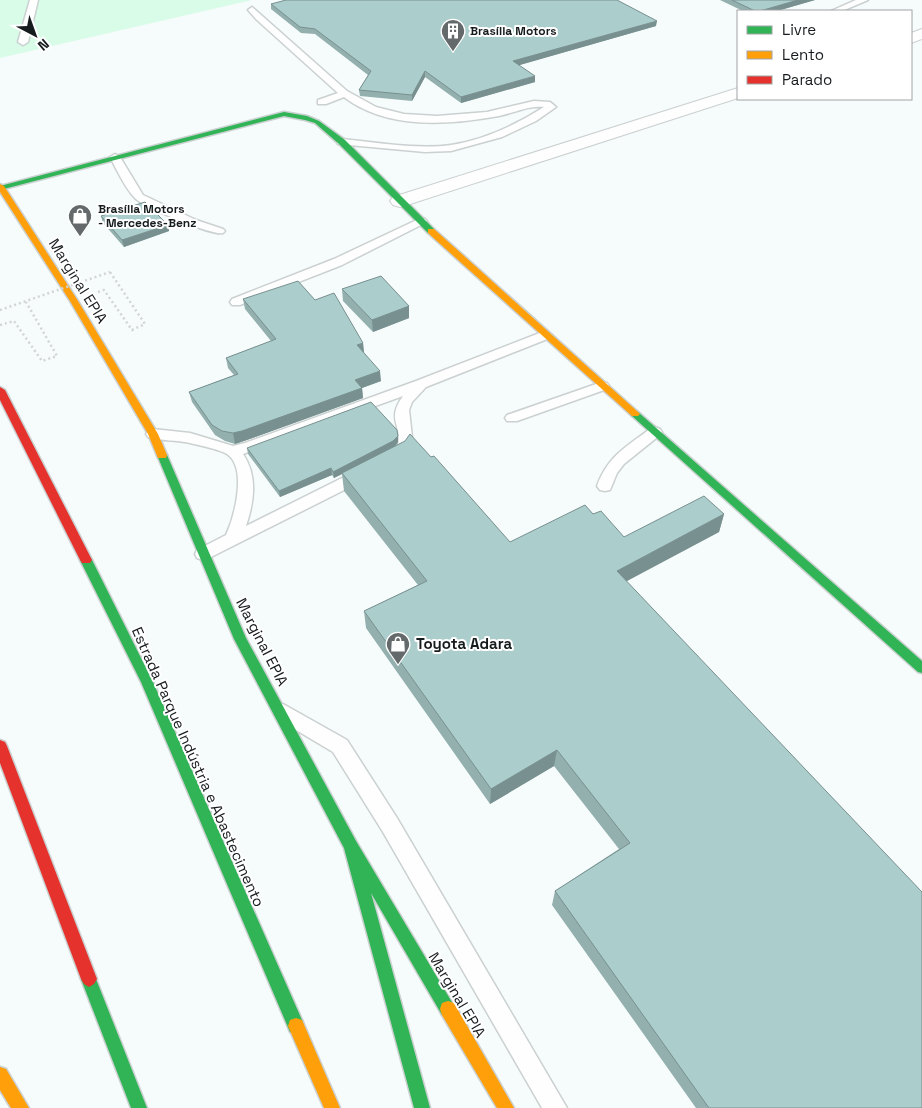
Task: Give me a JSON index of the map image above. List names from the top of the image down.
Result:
{
  "streets": {
    "main road": ["Marginal EPIA", "Estrada Parque Indústria e Abastecimento"]
  },
  "places": {
    "building": ["Brasília Motors"],
    "shop": ["Brasília Motors - Mercedes-Benz", "Toyota Adara"]
  },
  "legend": ["Livre", "Lento", "Parado"],
  "north": "bottom right"
}
